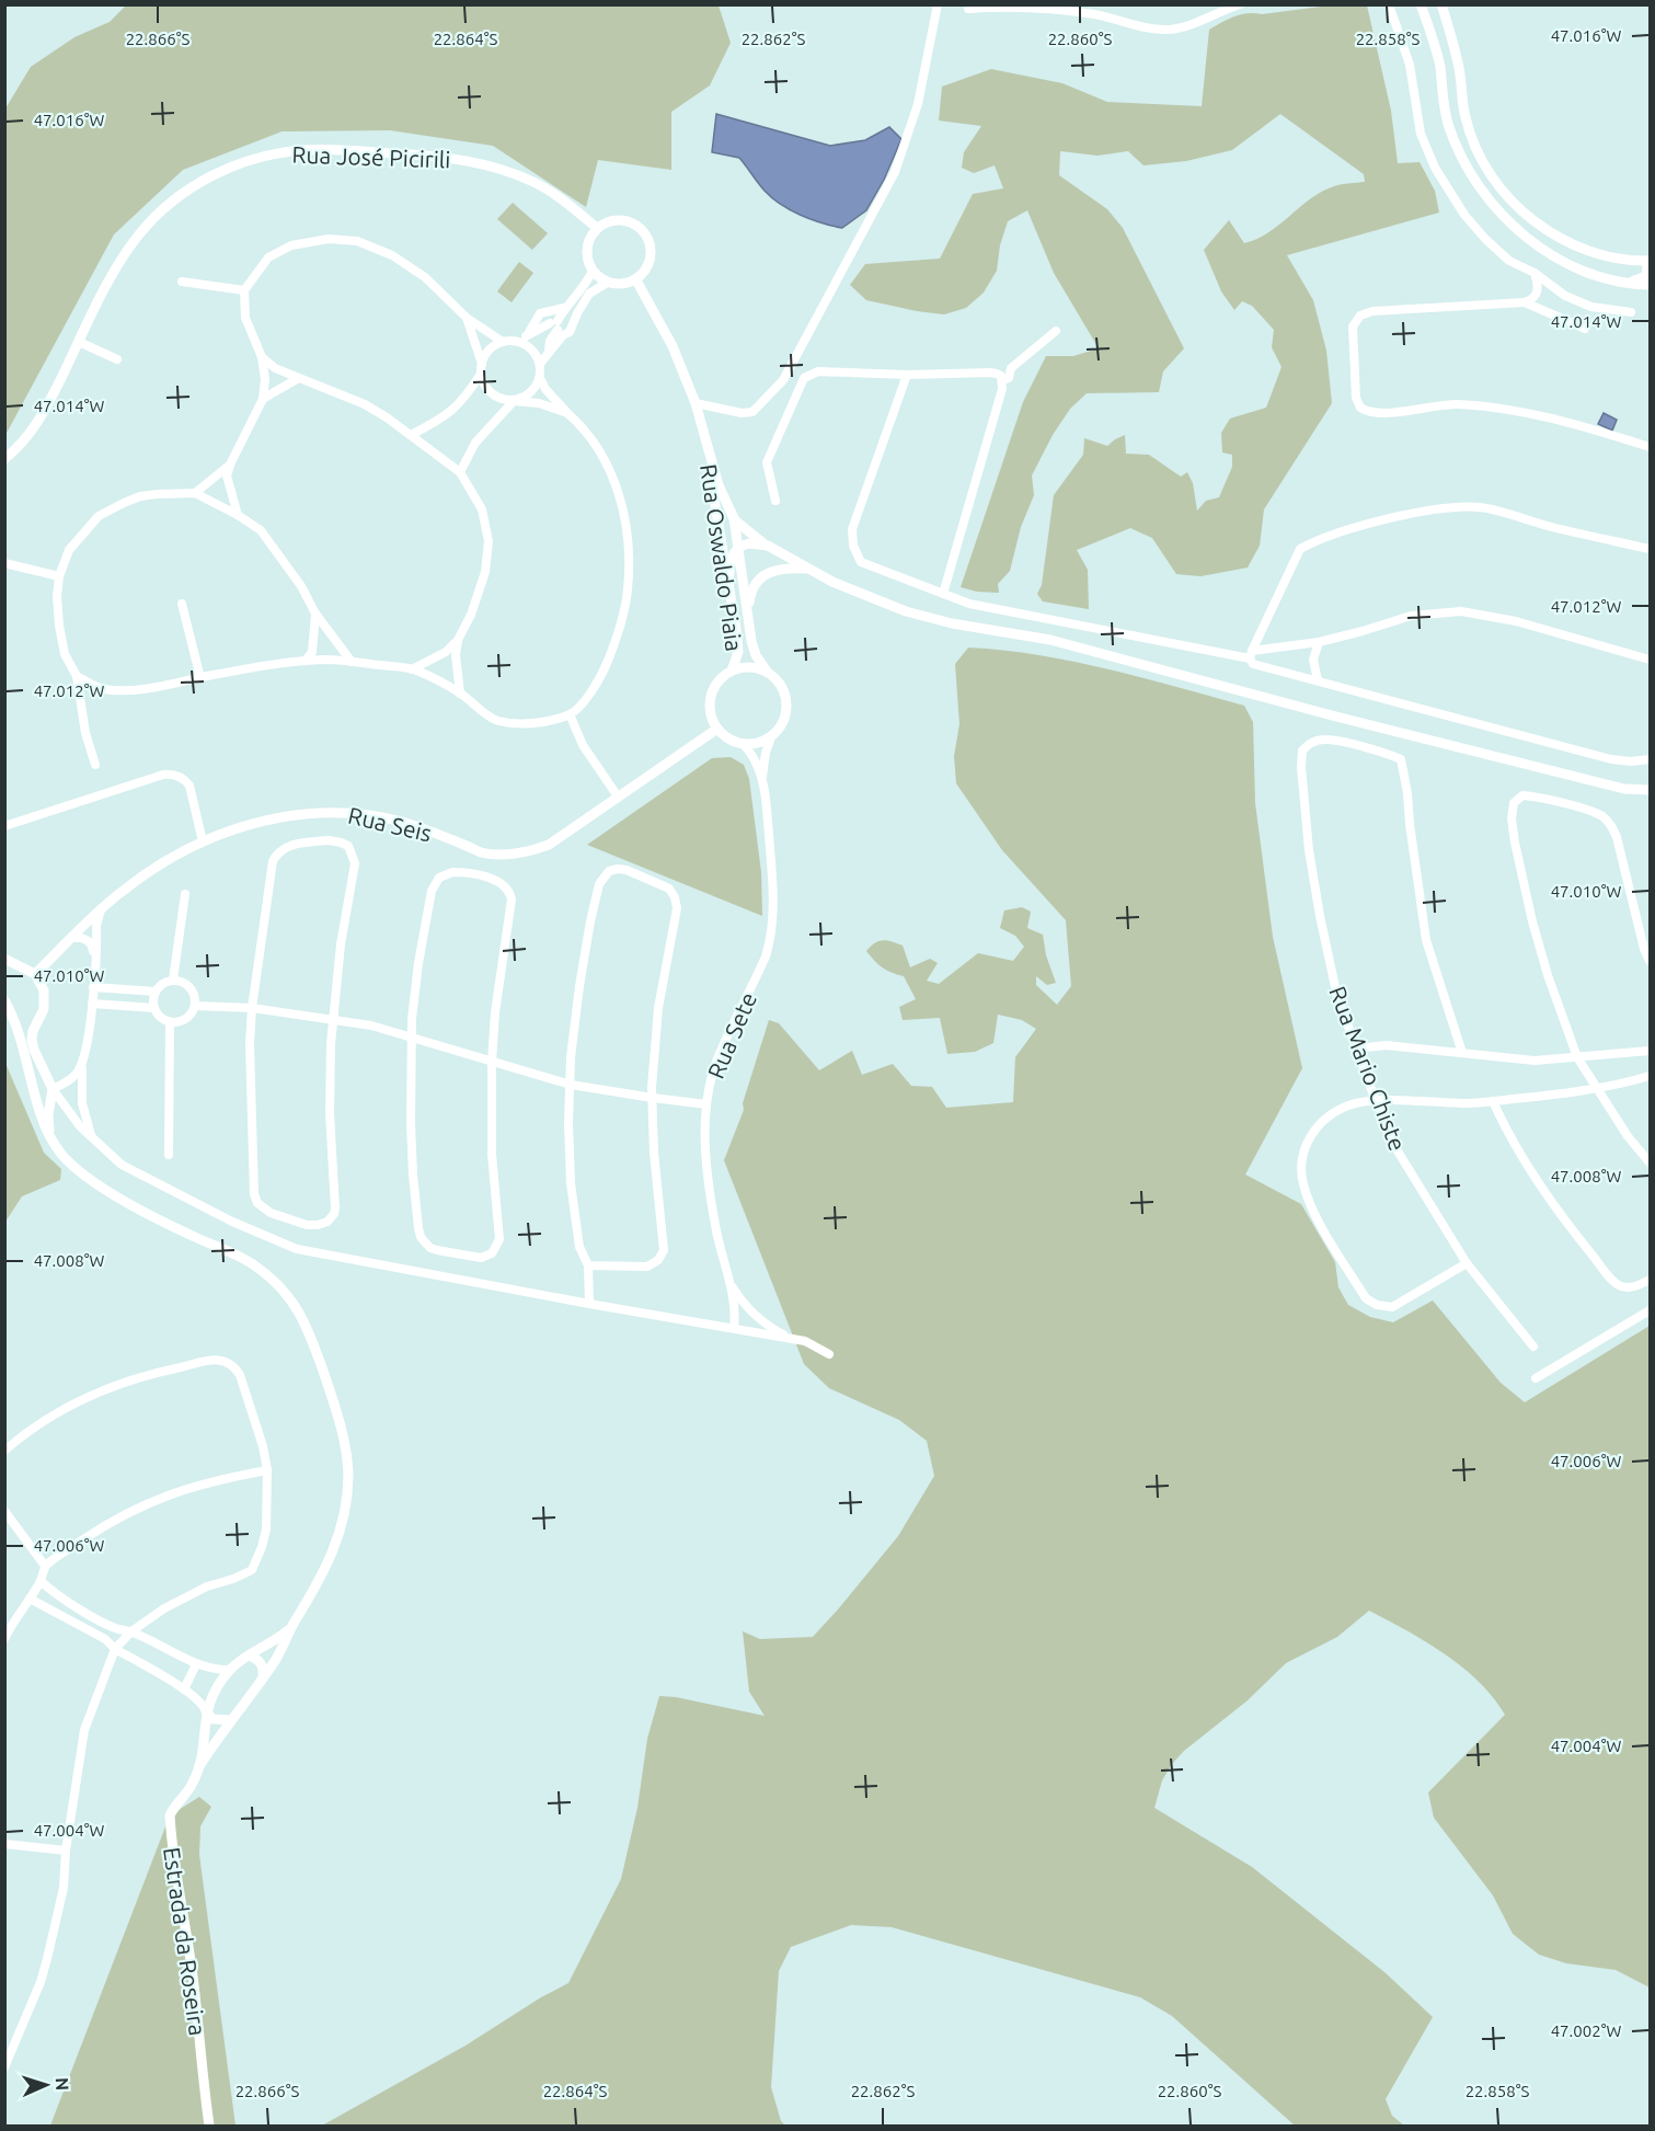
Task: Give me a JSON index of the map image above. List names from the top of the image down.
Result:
{
  "streets": {
    "street": [
      "Rua José Picirili",
      "Rua Oswaldo Piaia",
      "Rua Seis",
      "Rua Sete",
      "Rua Mario Chiste",
      "Estrada da Roseira"
    ]
  },
  "crossings": [
    ["Rua José Picirili", "Rua Oswaldo Piaia"],
    ["Rua Oswaldo Piaia", "Rua Seis"],
    ["Rua Oswaldo Piaia", "Rua Sete"],
    ["Rua Seis", "Rua Sete"]
  ],
  "north": "right",
  "coordinates": [
    "47.016°W",
    "22.866°S",
    "22.864°S",
    "22.862°S",
    "22.860°S",
    "22.858°S",
    "47.014°W",
    "47.012°W",
    "47.010°W",
    "47.008°W",
    "47.006°W",
    "47.004°W",
    "47.002°W"
  ]
}
